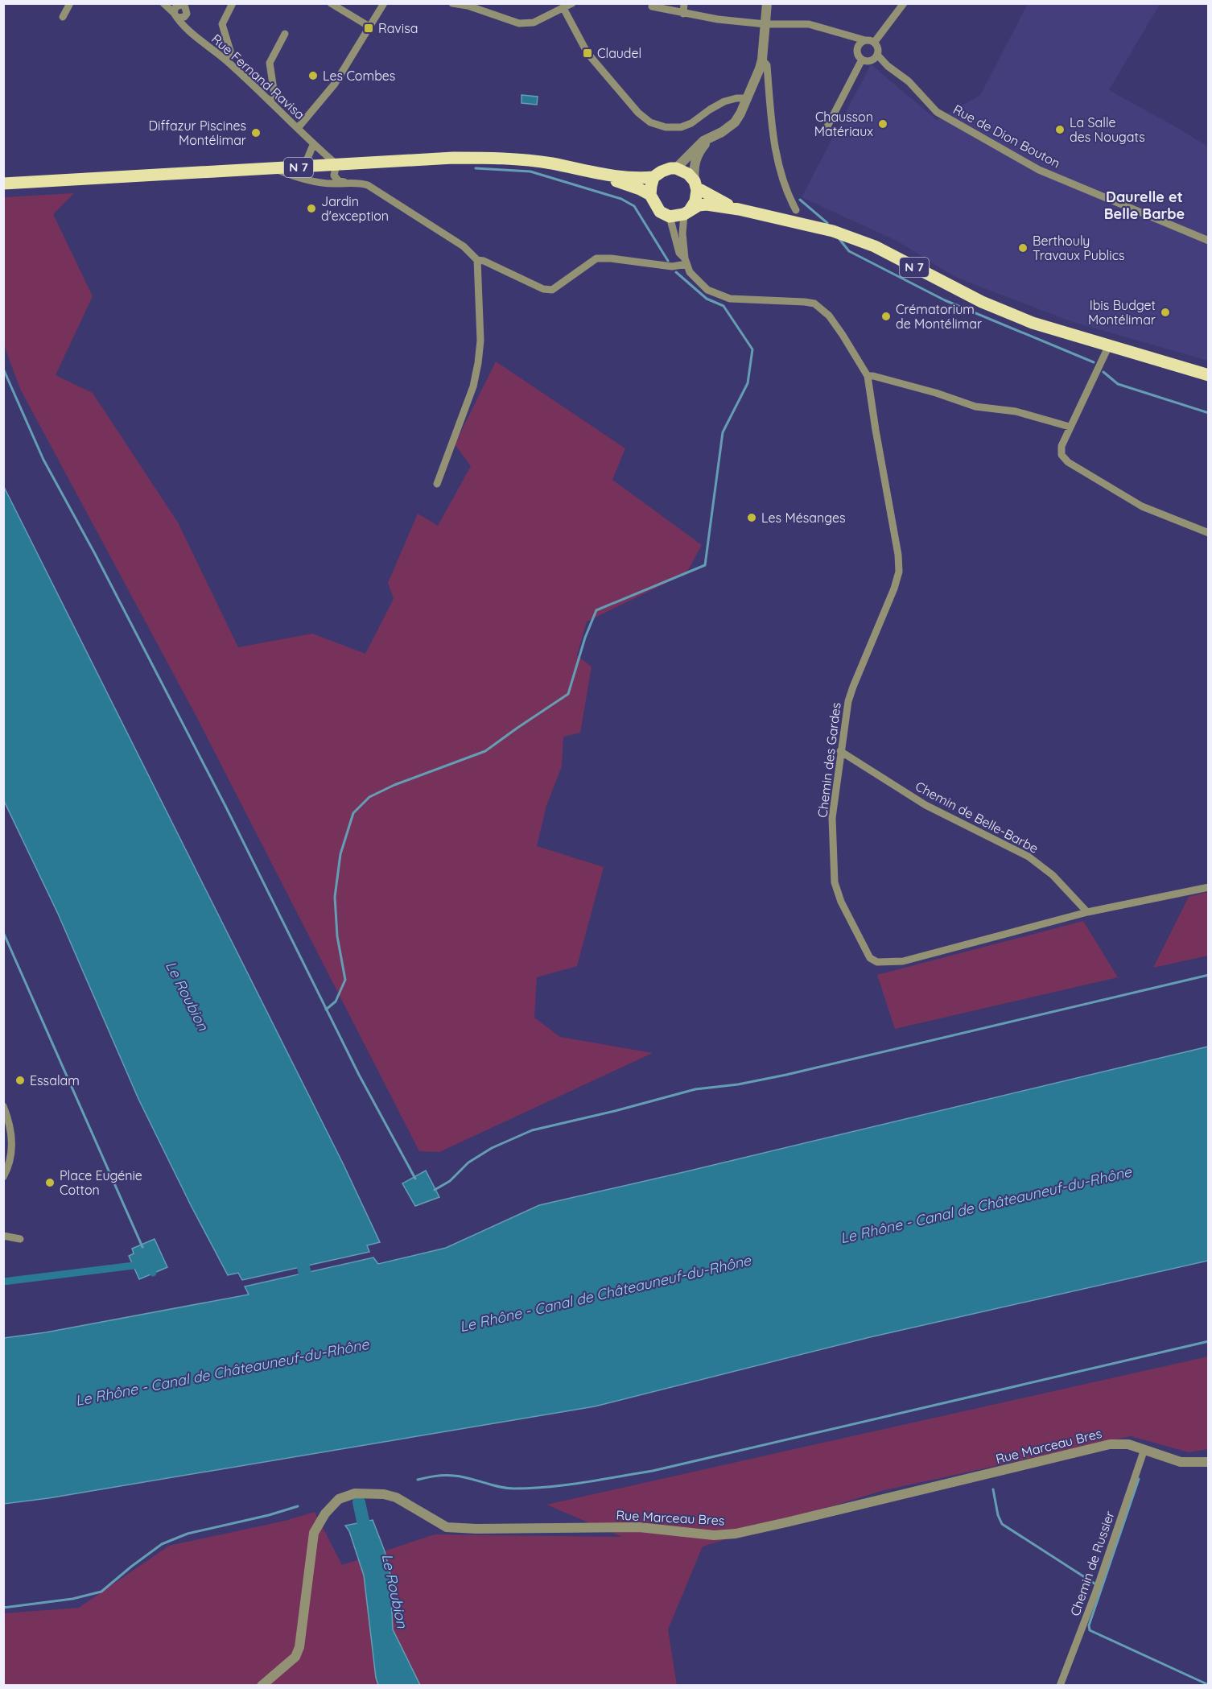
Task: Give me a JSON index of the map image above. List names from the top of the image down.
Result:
{
  "streets": {
    "main road": ["N 7"],
    "street": [
      "Rue Fernand Ravisa",
      "Rue de Dion Bouton",
      "Chemin des Gardes",
      "Chemin de Belle-Barbe",
      "Rue Marceau Bres",
      "Chemin de Russier"
    ]
  },
  "crossings": [
    ["Rue Fernand Ravisa", "N 7"],
    ["Chemin des Gardes", "Chemin de Belle-Barbe"],
    ["Rue Marceau Bres", "Chemin de Russier"]
  ],
  "districts": ["Daurelle et Belle Barbe"],
  "water": ["Le Roubion", "Le Rhône - Canal de Châteauneuf-du-Rhône"],
  "places": {
    "transit": ["Ravisa", "Claudel"],
    "other": [
      "Les Combes",
      "Chausson Matériaux",
      "La Salle des Nougats",
      "Diffazur Piscines Montélimar",
      "Jardin d'exception",
      "Berthouly Travaux Publics",
      "Ibis Budget Montélimar",
      "Crématorium de Montélimar",
      "Les Mésanges",
      "Essalam",
      "Place Eugénie Cotton"
    ]
  }
}
